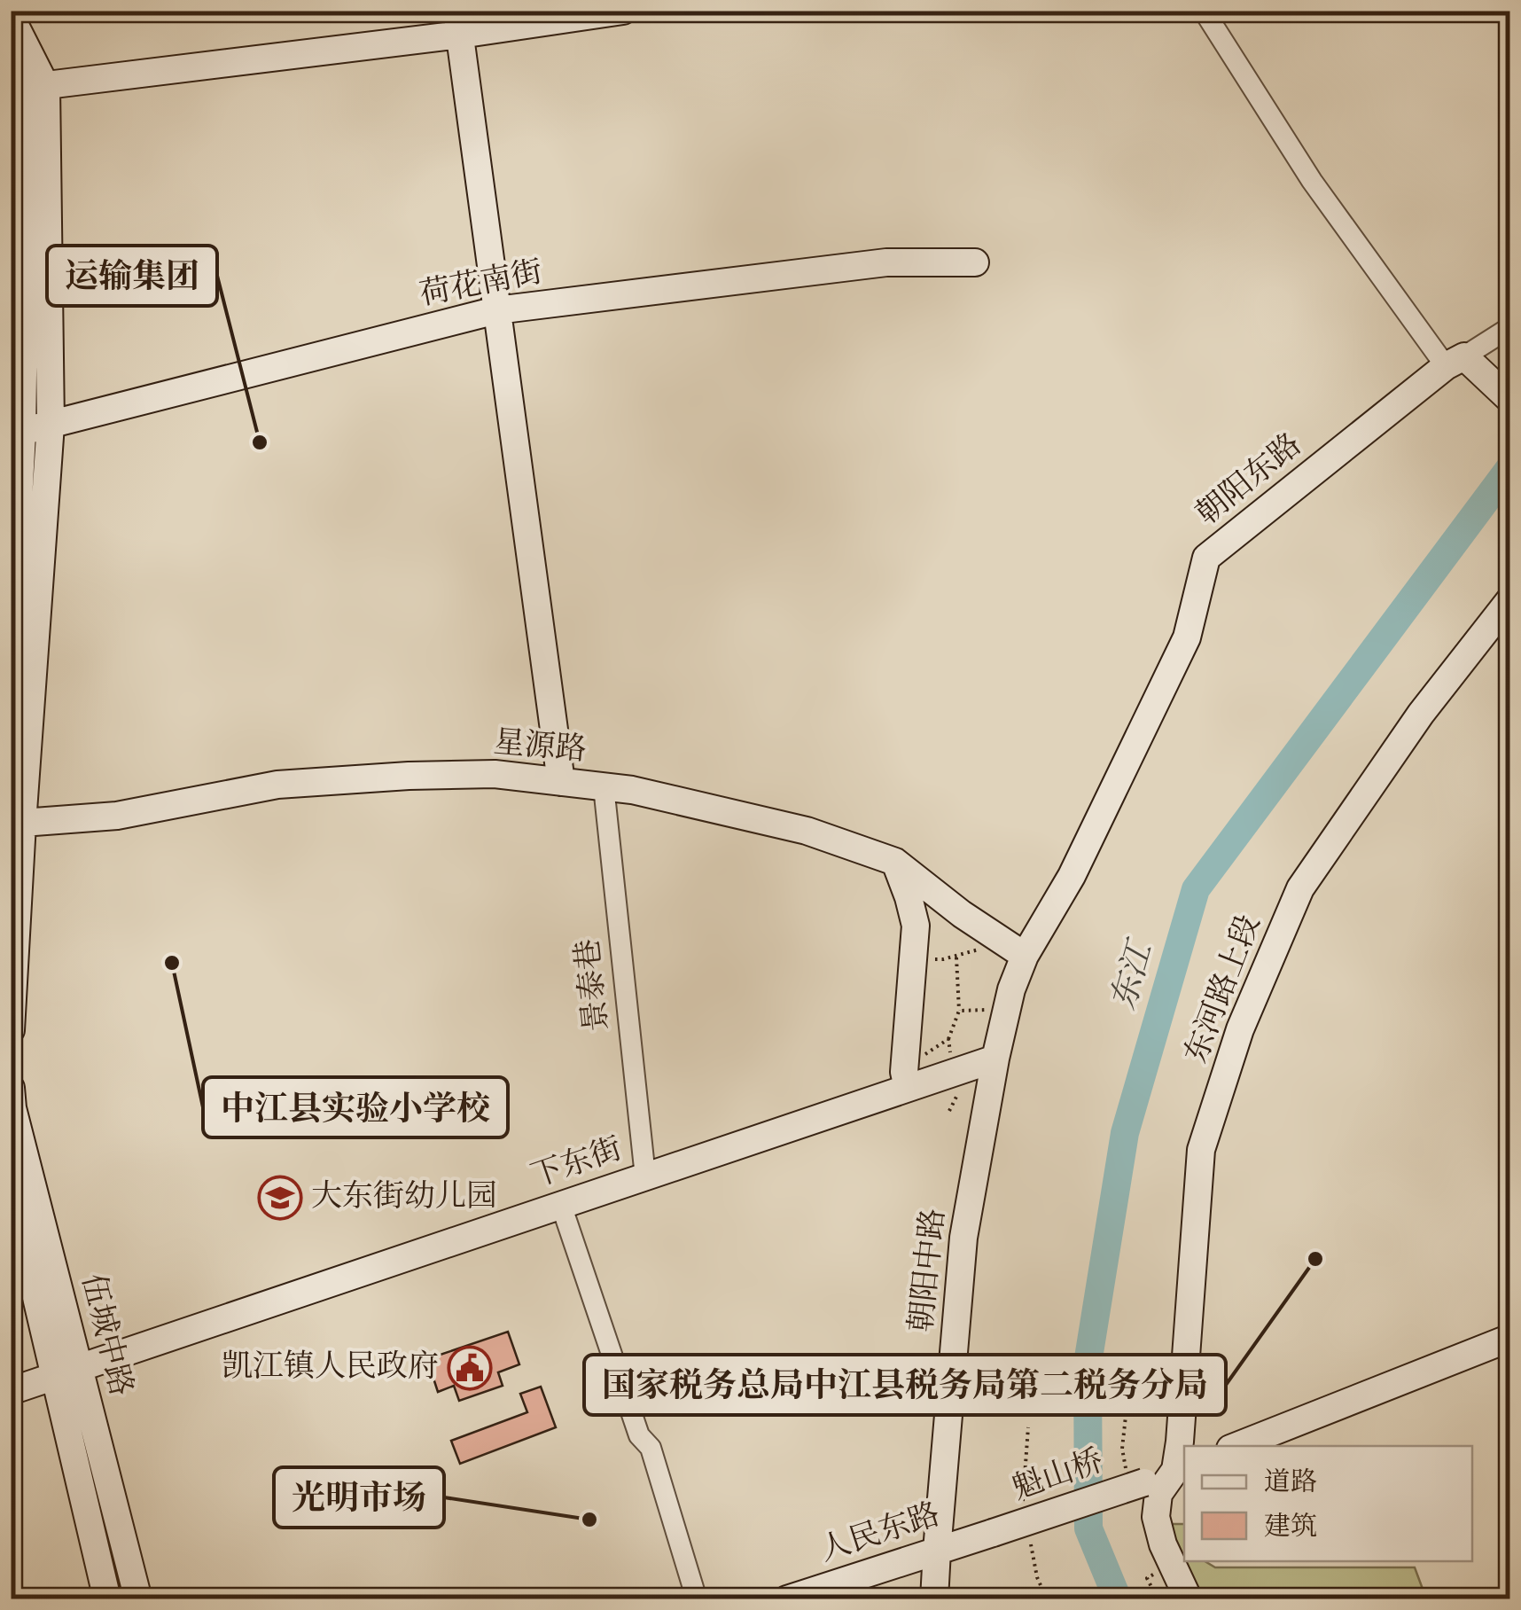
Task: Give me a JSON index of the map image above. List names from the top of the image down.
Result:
{
  "streets": {
    "street": [
      "荷花南街",
      "朝阳东路",
      "星源路",
      "景泰巷",
      "东河路上段",
      "下东街",
      "朝阳中路",
      "伍城中路",
      "魁山桥",
      "人民东路"
    ]
  },
  "crossings": [
    ["朝阳东路", "星源路"],
    ["朝阳东路", "朝阳中路"],
    ["星源路", "景泰巷"],
    ["星源路", "朝阳中路"],
    ["景泰巷", "下东街"],
    ["东河路上段", "魁山桥"],
    ["下东街", "朝阳中路"],
    ["下东街", "伍城中路"],
    ["朝阳中路", "人民东路"],
    ["魁山桥", "人民东路"]
  ],
  "water": ["东江"],
  "places": {
    "other": [
      "运输集团",
      "中江县实验小学校",
      "国家税务总局中江县税务局第二税务分局",
      "光明市场"
    ],
    "school or university": ["大东街幼儿园"],
    "public building": ["凯江镇人民政府"]
  },
  "legend": ["道路", "建筑"]
}
